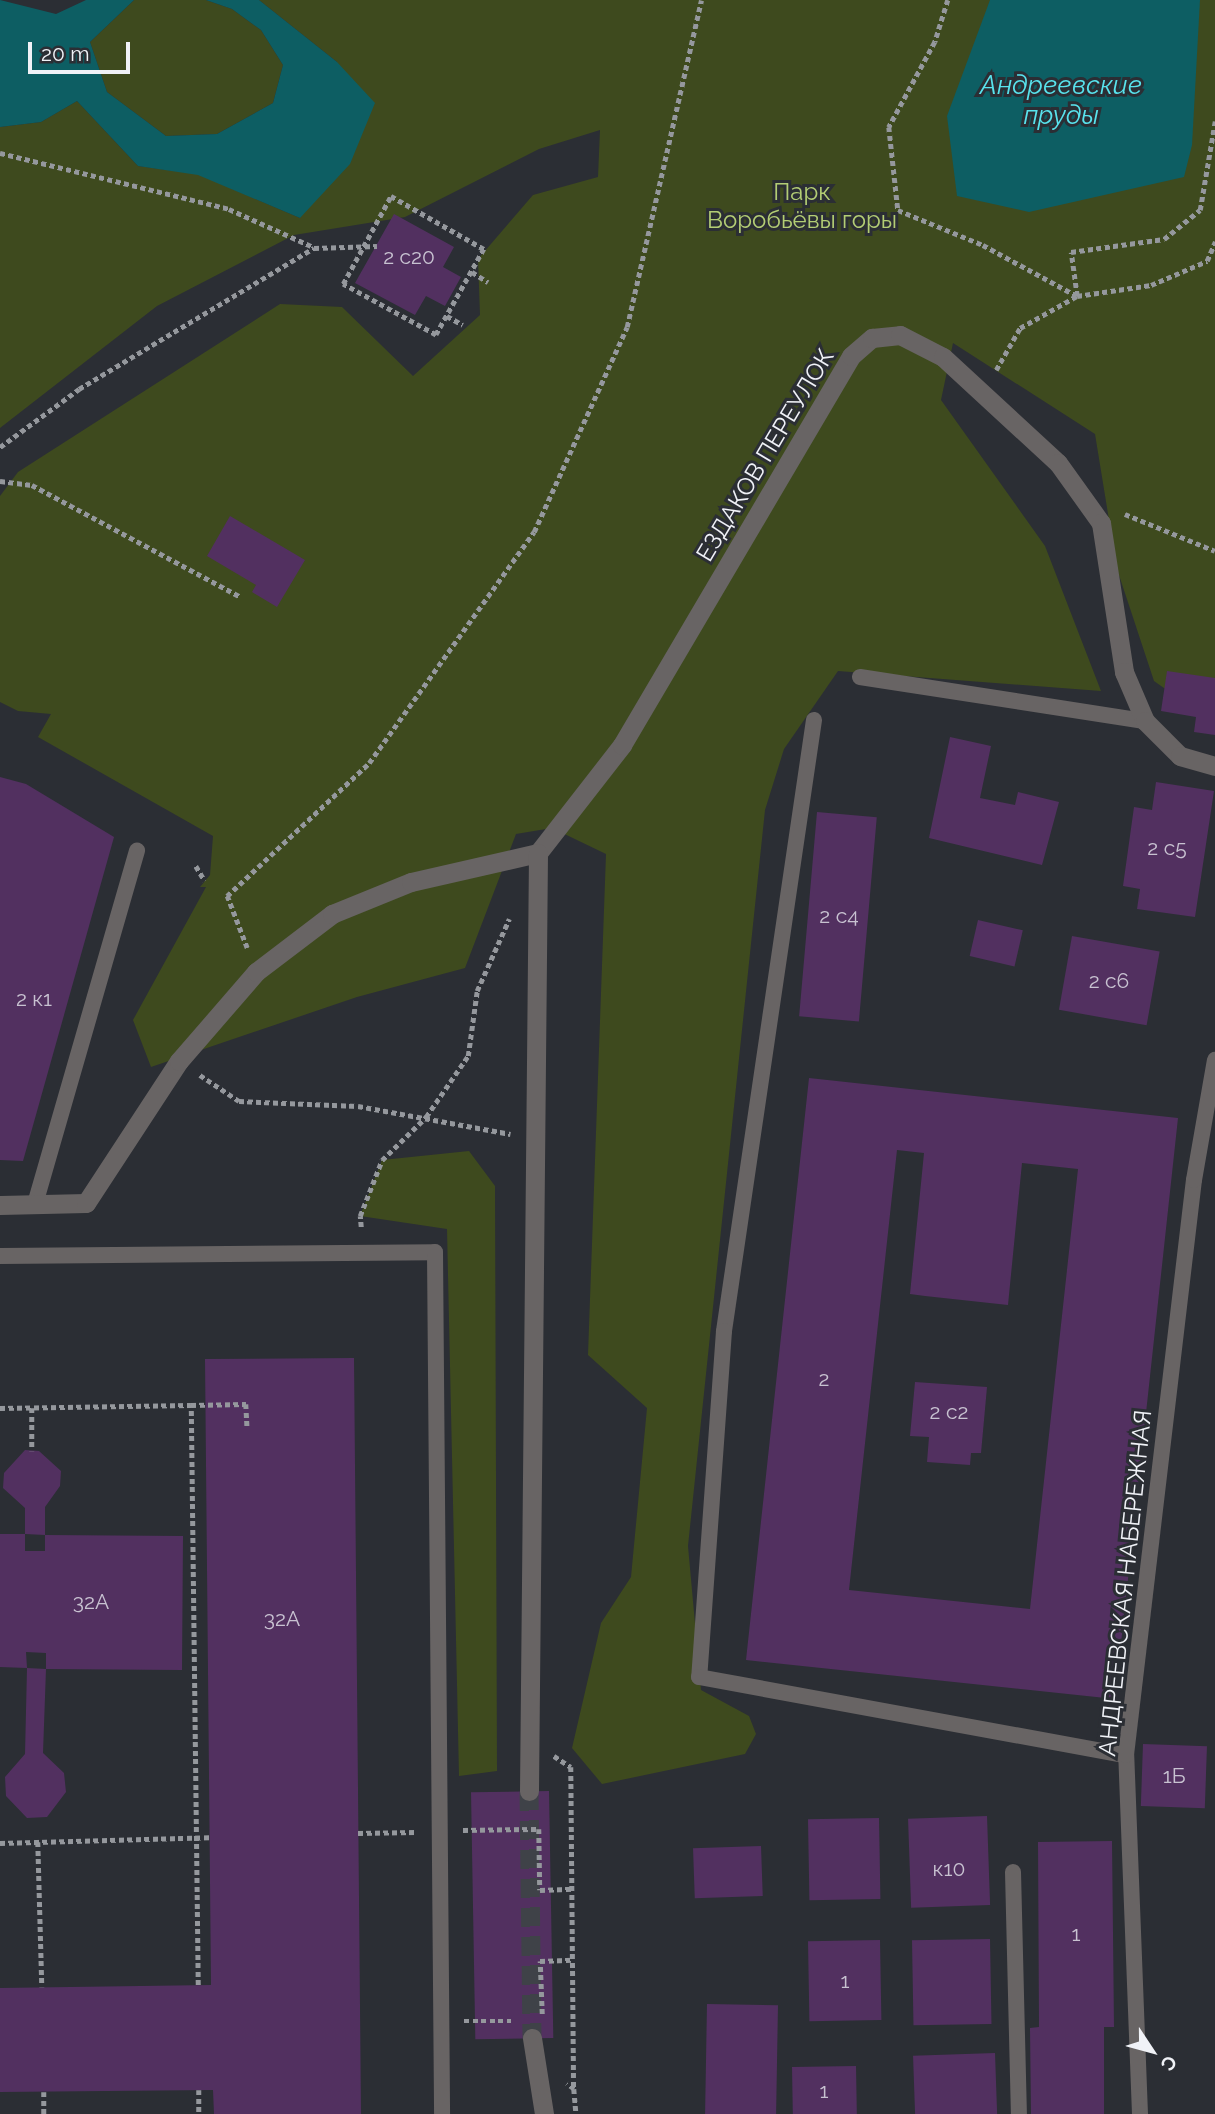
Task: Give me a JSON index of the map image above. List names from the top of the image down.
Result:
{
  "streets": {
    "street": ["ЕЗДАКОВ ПЕРЕУЛОК"],
    "lane": ["АНДРЕЕВСКАЯ НАБЕРЕЖНАЯ"]
  },
  "water": ["Андреевские пруды"],
  "parks": ["Парк Воробьёвы горы"],
  "house_numbers": [
    "2 с20",
    "2 с5",
    "2 с4",
    "2 с6",
    "2 к1",
    "2",
    "2 с2",
    "32А",
    "32А",
    "1Б",
    "к10",
    "1",
    "1",
    "1"
  ],
  "scale_bar": "20 m",
  "north": "bottom right"
}
